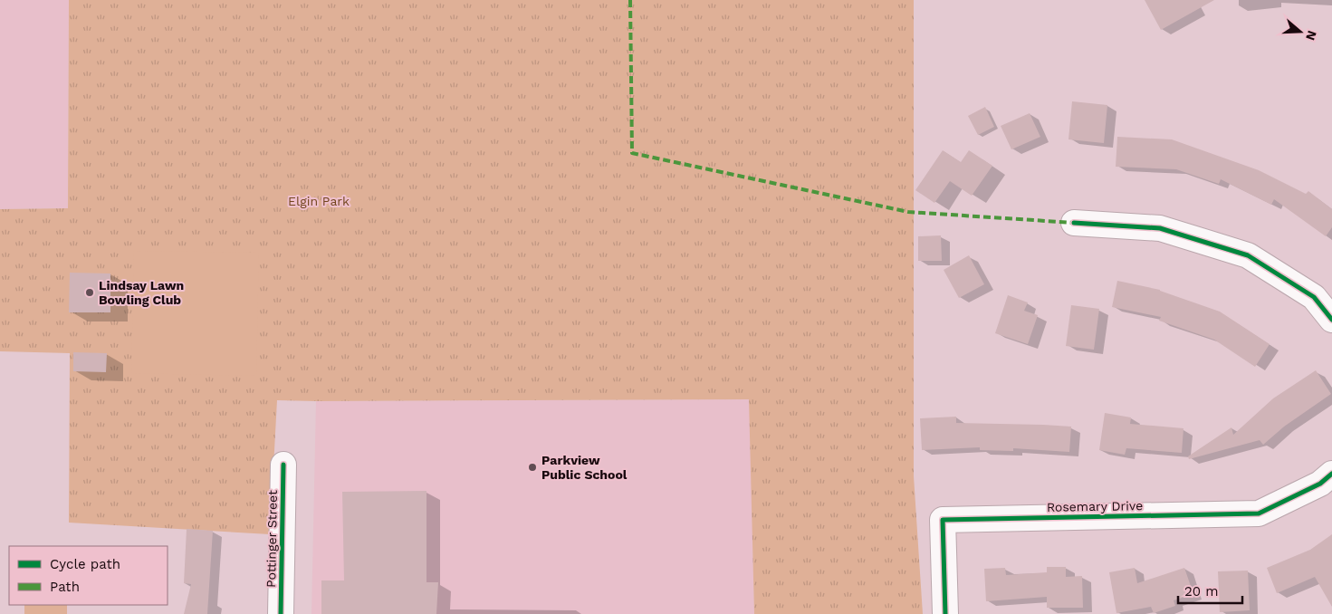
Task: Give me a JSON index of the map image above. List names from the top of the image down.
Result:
{
  "streets": {
    "street": ["Rosemary Drive", "Pottinger Street"]
  },
  "parks": ["Elgin Park"],
  "places": ["Lindsay Lawn Bowling Club", "Parkview Public School"],
  "legend": ["Cycle path", "Path"],
  "scale_bar": "20 m",
  "north": "right"
}
